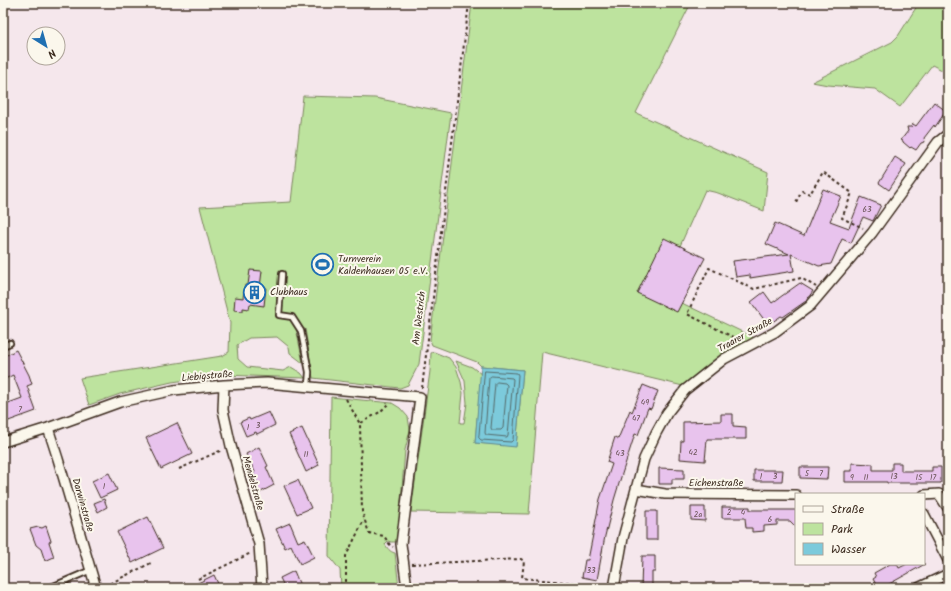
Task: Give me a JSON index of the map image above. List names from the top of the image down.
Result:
{
  "streets": {
    "street": [
      "Traarer Straße",
      "Liebigstraße",
      "Mendelstraße",
      "Eichenstraße",
      "Darwinstraße"
    ],
    "path": ["Am Westrich"]
  },
  "crossings": [
    ["Am Westrich", "Liebigstraße"],
    ["Traarer Straße", "Eichenstraße"],
    ["Liebigstraße", "Mendelstraße"],
    ["Liebigstraße", "Darwinstraße"]
  ],
  "places": {
    "sports": ["Turnverein Kaldenhausen 05 e.V."],
    "building": ["Clubhaus"]
  },
  "house_numbers": [
    "63",
    "49",
    "7",
    "47",
    "3",
    "1",
    "42",
    "43",
    "11",
    "5",
    "7",
    "1",
    "3",
    "13",
    "9",
    "11",
    "15",
    "17",
    "1",
    "2",
    "4",
    "2a",
    "6",
    "33"
  ],
  "legend": ["Straße", "Park", "Wasser"],
  "north": "bottom right"
}
